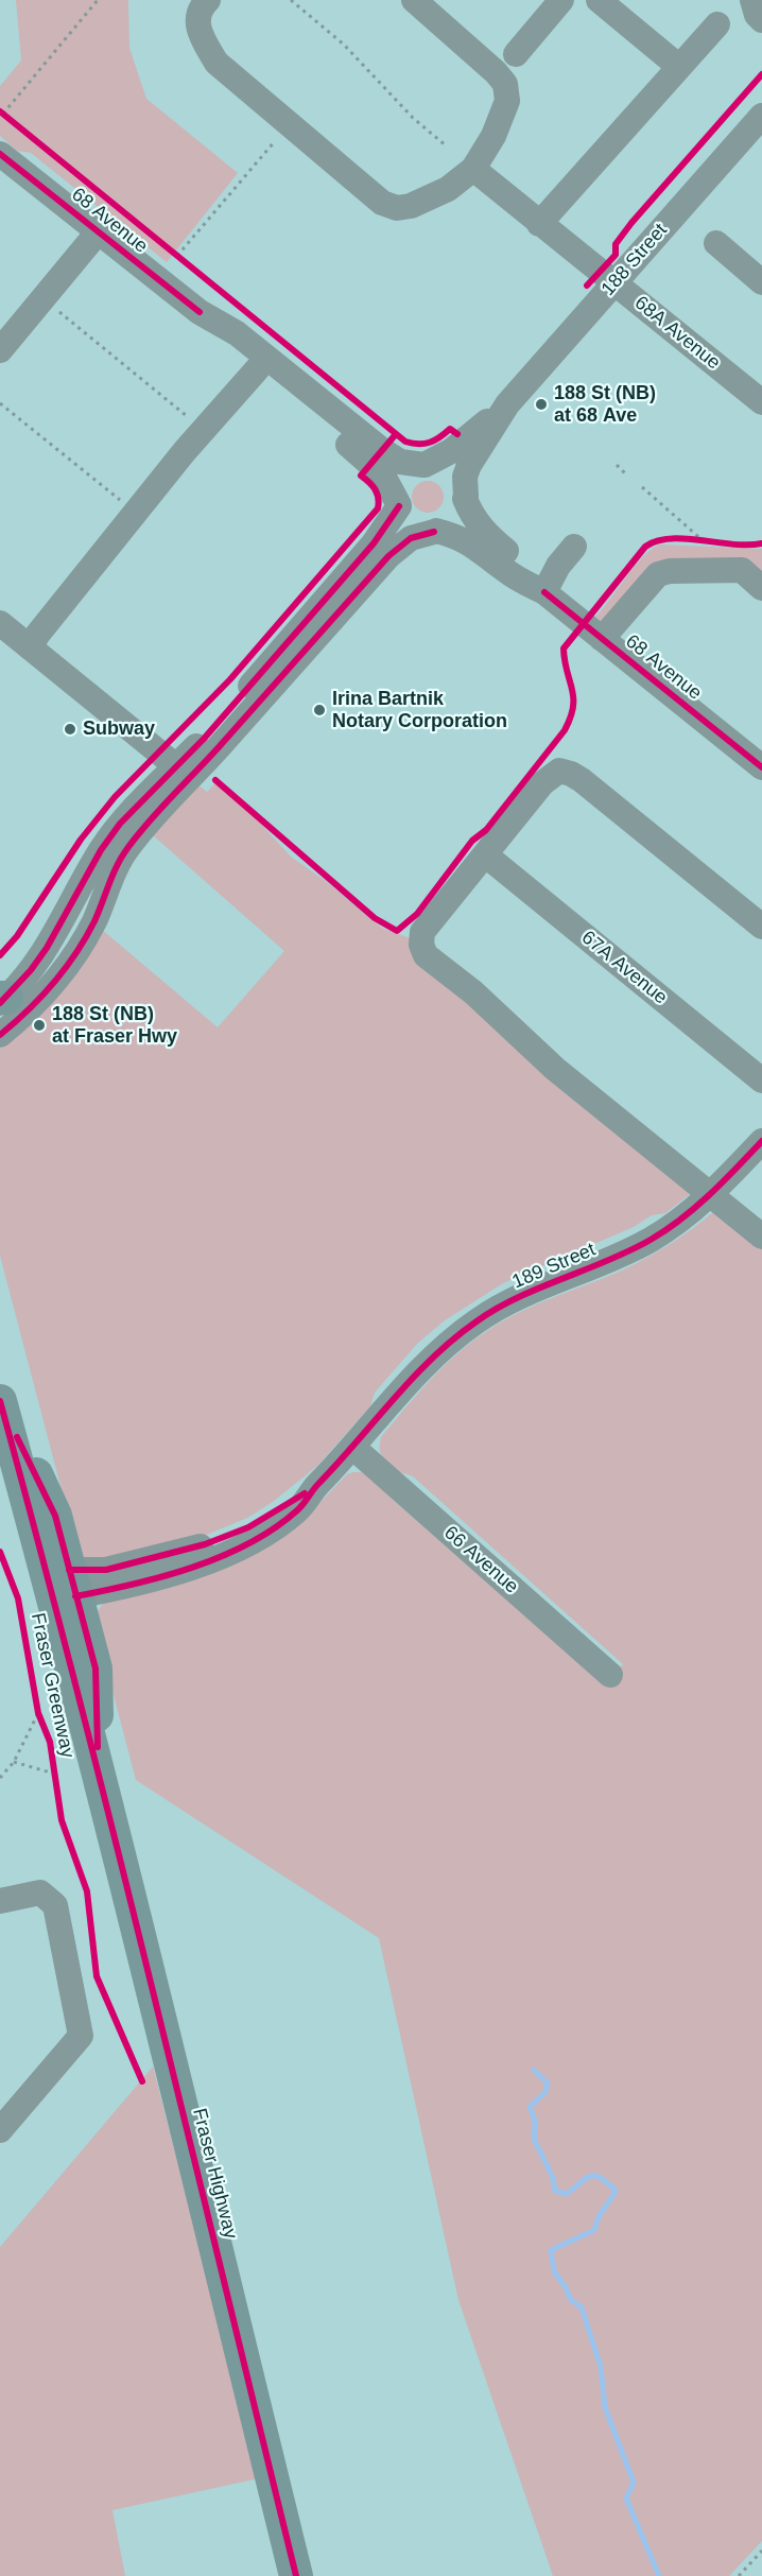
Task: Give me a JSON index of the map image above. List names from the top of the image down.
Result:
{
  "streets": {
    "main road": ["Fraser Highway"],
    "street": [
      "68 Avenue",
      "188 Street",
      "68A Avenue",
      "67A Avenue",
      "189 Street",
      "66 Avenue"
    ],
    "cycle path": ["Fraser Greenway"]
  },
  "crossings": [
    ["68 Avenue", "188 Street"],
    ["188 Street", "68A Avenue"],
    ["189 Street", "66 Avenue"],
    ["189 Street", "Fraser Highway"]
  ],
  "places": [
    "188 St (NB) at 68 Ave",
    "Irina Bartnik Notary Corporation",
    "Subway",
    "188 St (NB) at Fraser Hwy"
  ]
}
